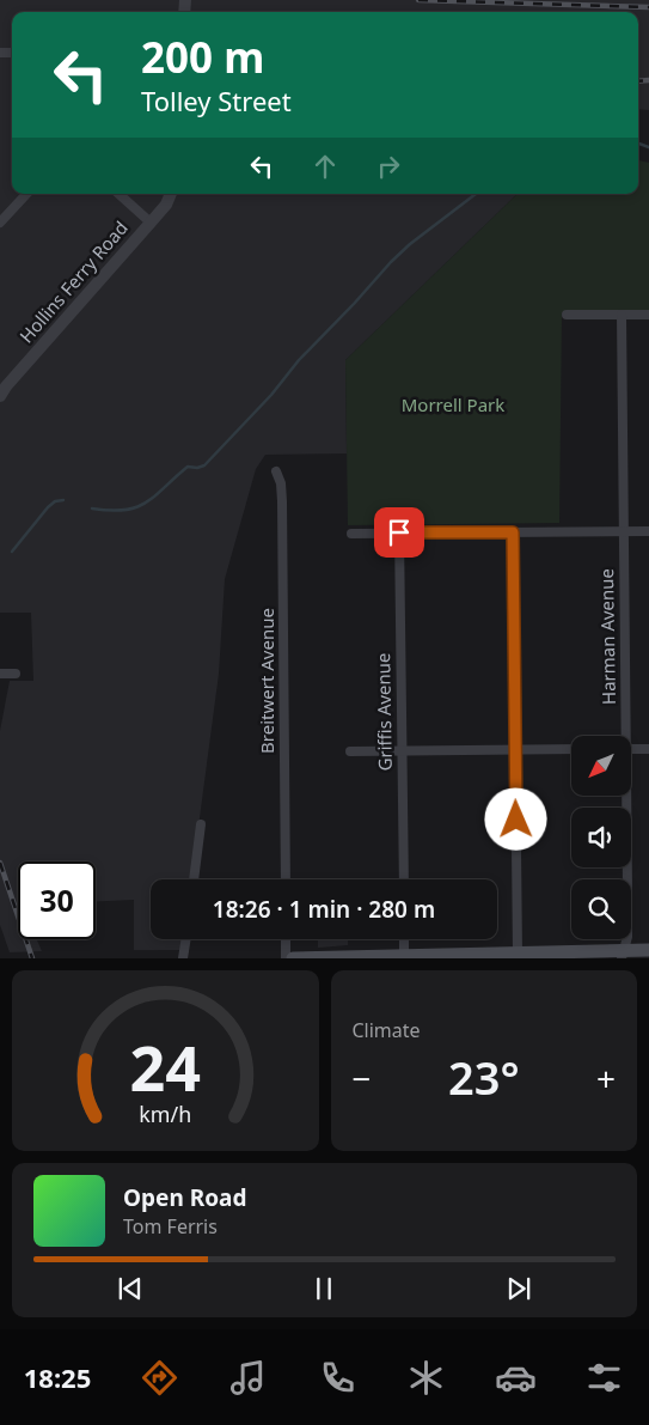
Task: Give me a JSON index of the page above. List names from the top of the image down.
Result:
{
  "streets": {
    "street": [
      "Hollins Ferry Road",
      "Harman Avenue",
      "Breitwert Avenue",
      "Griffis Avenue"
    ]
  },
  "parks": ["Morrell Park"],
  "north": "bottom left",
  "page": {
    "turn": ["200 m", "Tolley Street"],
    "limit": "30",
    "trip": "18:26 · 1 min · 280 m",
    "tile": "Climate",
    "heat": ["−", "23°", "+"],
    "song": ["Open Road", "Tom Ferris"],
    "tabs": "18:25",
    "gauge": ["24", "km/h"]
  }
}
